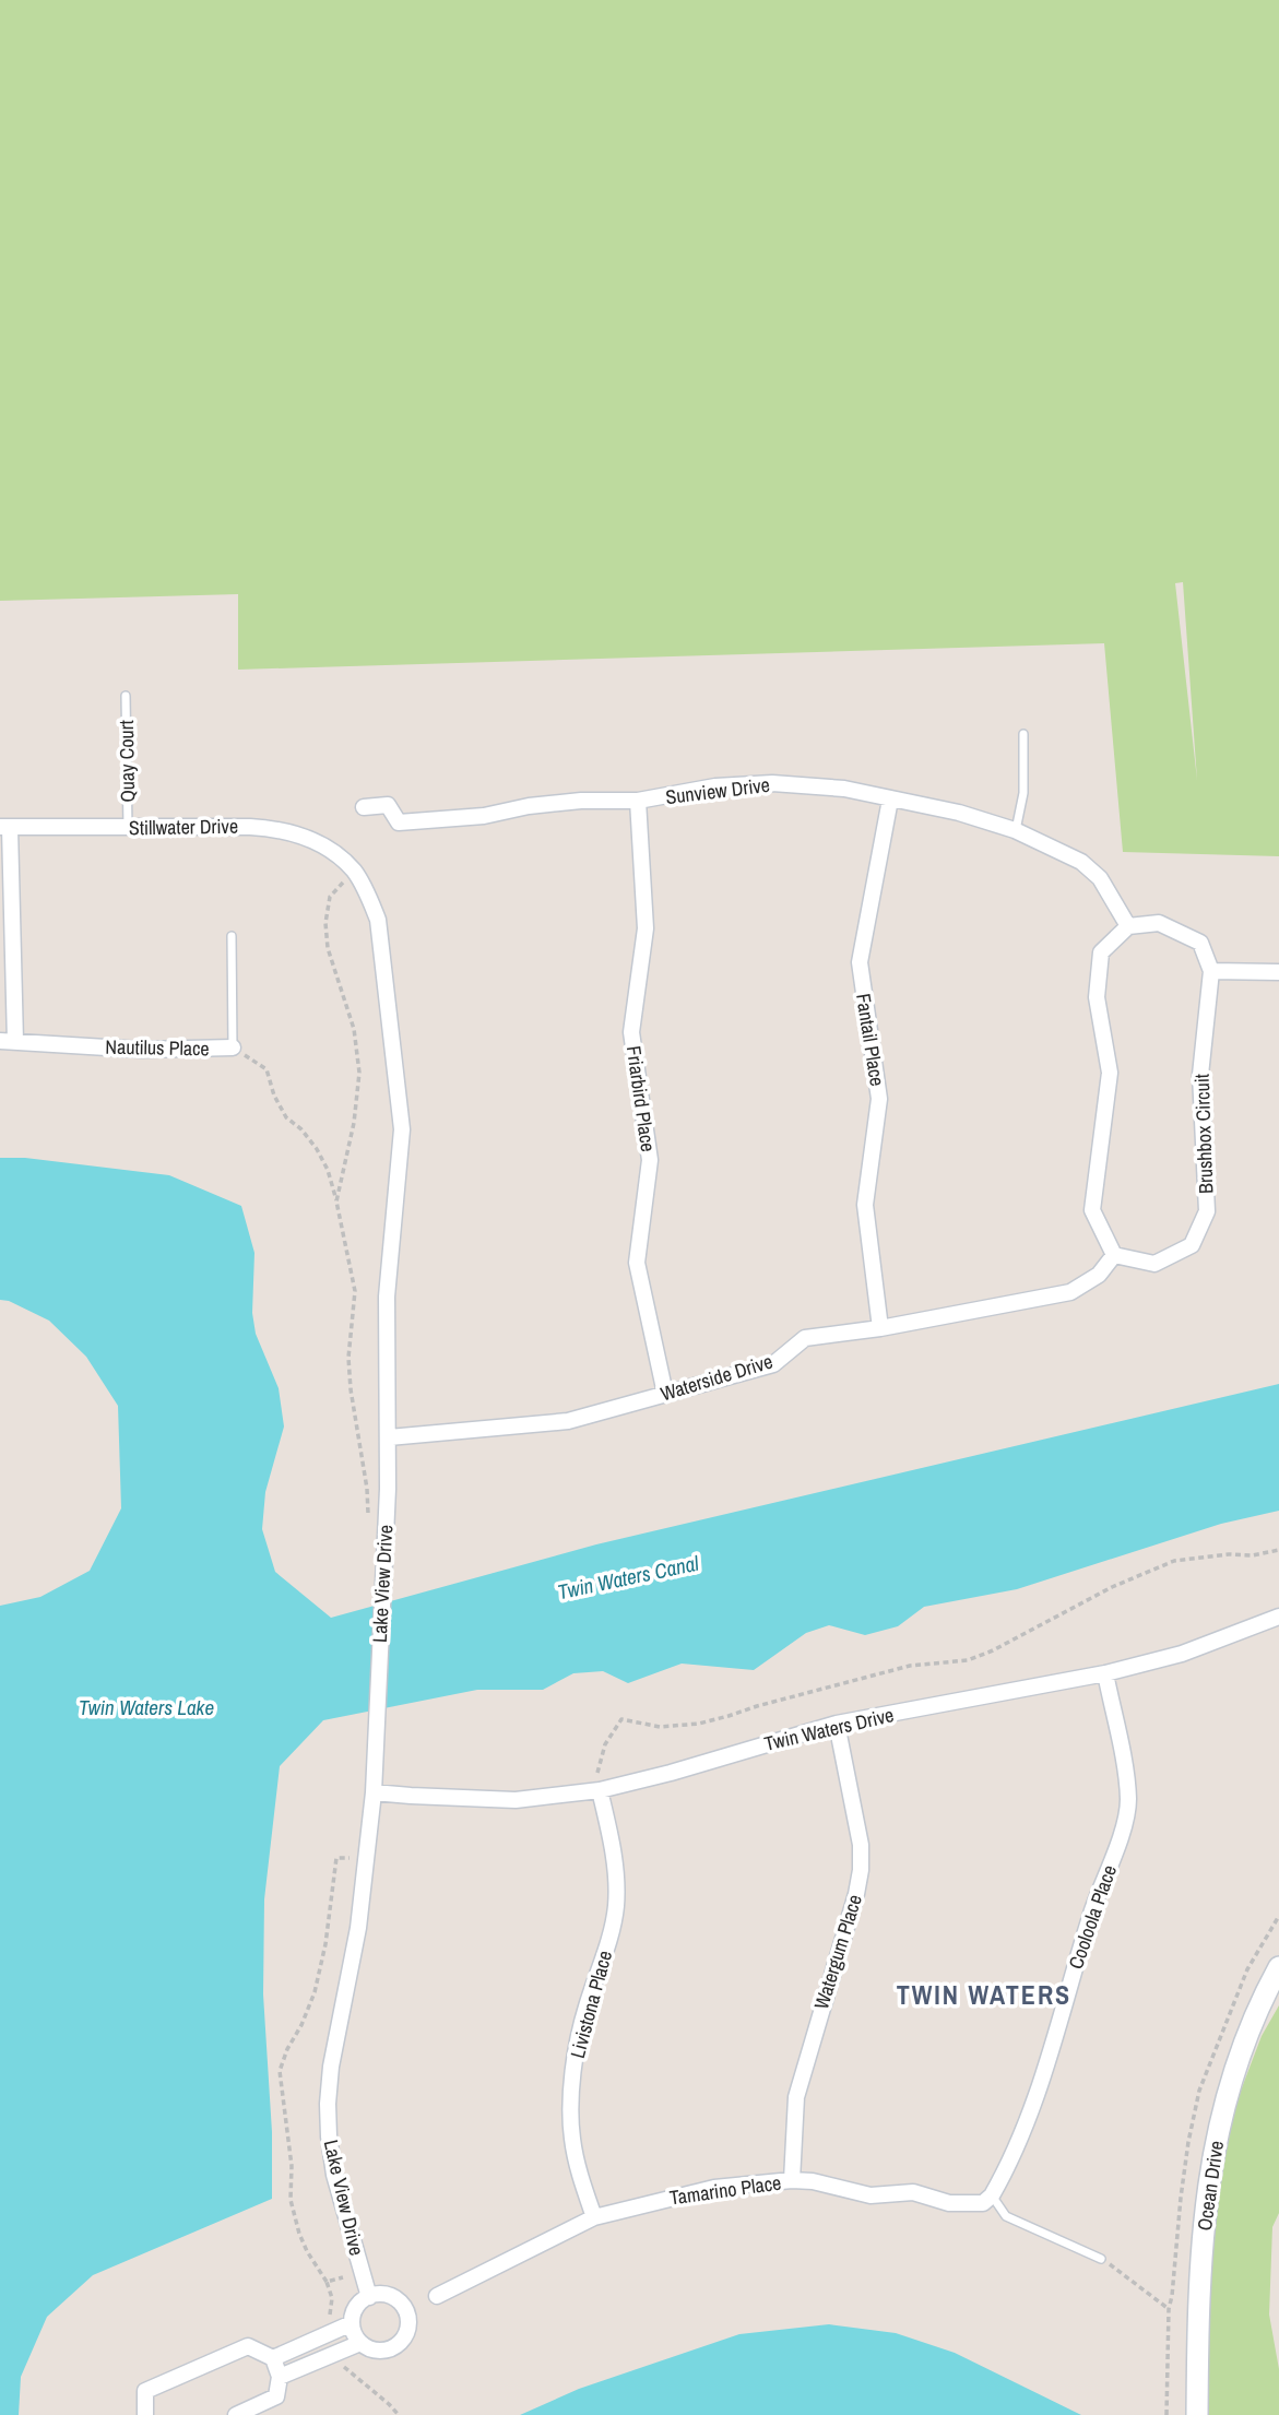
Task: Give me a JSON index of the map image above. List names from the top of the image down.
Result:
{
  "streets": {
    "street": [
      "Sunview Drive",
      "Stillwater Drive",
      "Fantail Place",
      "Nautilus Place",
      "Friarbird Place",
      "Brushbox Circuit",
      "Waterside Drive",
      "Lake View Drive",
      "Twin Waters Drive",
      "Cooloola Place",
      "Watergum Place",
      "Livistona Place",
      "Ocean Drive",
      "Tamarino Place"
    ],
    "lane": ["Quay Court"]
  },
  "crossings": [
    ["Quay Court", "Stillwater Drive"],
    ["Sunview Drive", "Fantail Place"],
    ["Sunview Drive", "Friarbird Place"],
    ["Stillwater Drive", "Nautilus Place"],
    ["Stillwater Drive", "Lake View Drive"],
    ["Fantail Place", "Waterside Drive"],
    ["Friarbird Place", "Waterside Drive"],
    ["Brushbox Circuit", "Waterside Drive"],
    ["Waterside Drive", "Lake View Drive"],
    ["Lake View Drive", "Twin Waters Drive"],
    ["Twin Waters Drive", "Cooloola Place"],
    ["Twin Waters Drive", "Watergum Place"],
    ["Twin Waters Drive", "Livistona Place"],
    ["Cooloola Place", "Tamarino Place"],
    ["Watergum Place", "Tamarino Place"],
    ["Livistona Place", "Tamarino Place"]
  ],
  "districts": ["TWIN WATERS"],
  "water": ["Twin Waters Canal", "Twin Waters Lake"]
}
